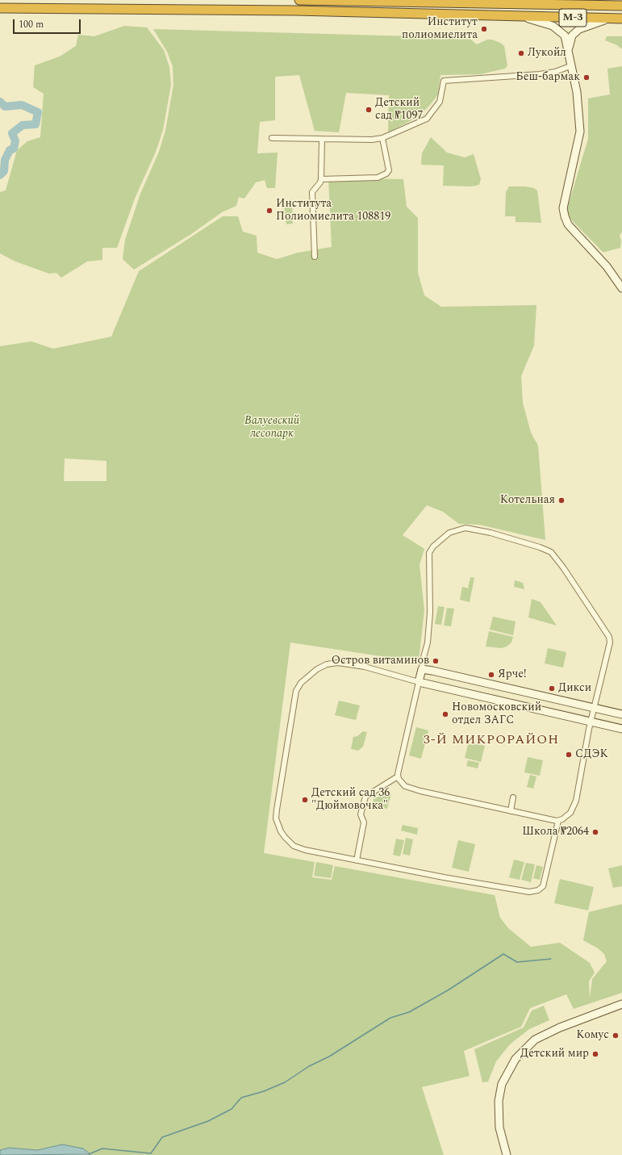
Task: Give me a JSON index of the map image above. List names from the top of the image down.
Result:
{
  "streets": {
    "highway": ["М-3"]
  },
  "districts": ["3-Й МИКРОРАЙОН"],
  "parks": ["Валуевский лесопарк"],
  "places": [
    "Институт полиомиелита",
    "Лукойл",
    "Беш-бармак",
    "Детский сад №1097",
    "Института Полиомиелита 108819",
    "Котельная",
    "Остров витаминов",
    "Ярче!",
    "Дикси",
    "Новомосковский отдел ЗАГС",
    "СДЭК",
    "Детский сад 36 \"Дюймовочка\"",
    "Школа №2064",
    "Комус",
    "Детский мир"
  ],
  "scale_bar": "100 m"
}
